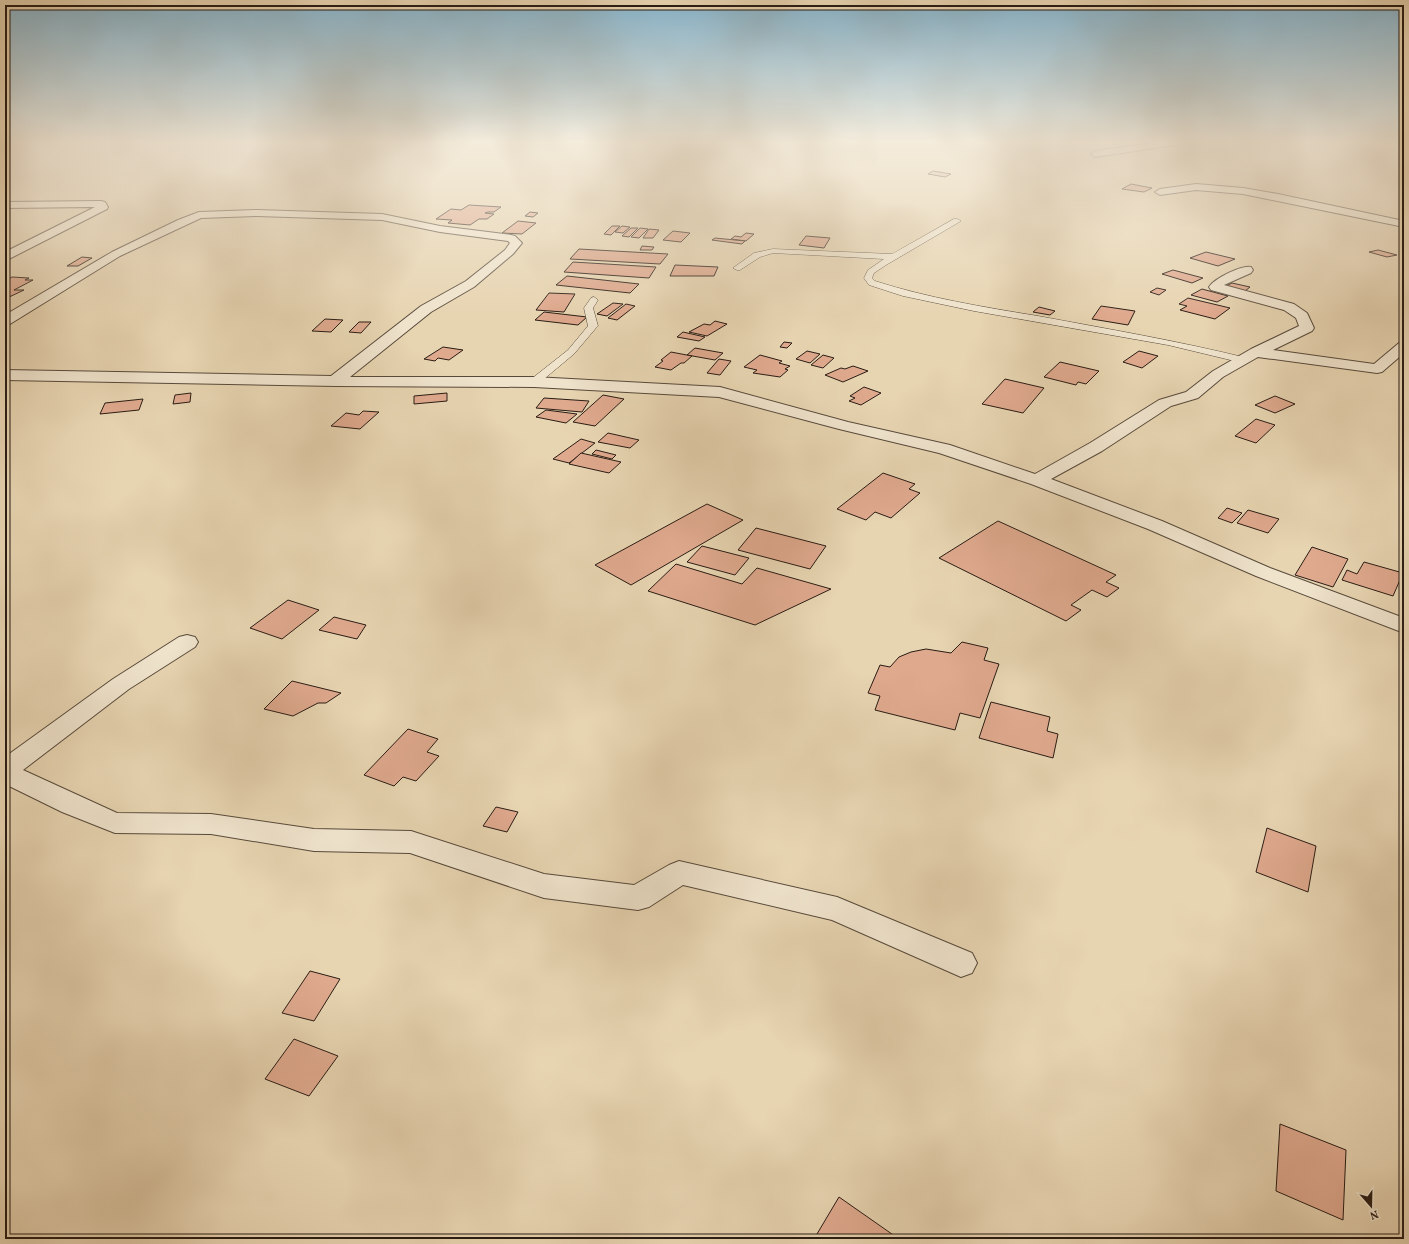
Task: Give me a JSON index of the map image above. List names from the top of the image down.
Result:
{
  "north": "bottom"
}
